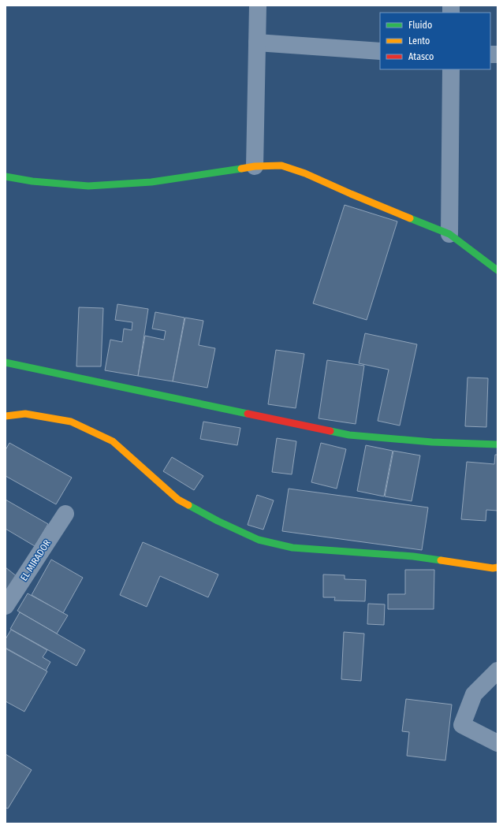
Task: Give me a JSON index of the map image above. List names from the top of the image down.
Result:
{
  "streets": {
    "street": ["EL MIRADOR"]
  },
  "legend": ["Fluido", "Lento", "Atasco"]
}
